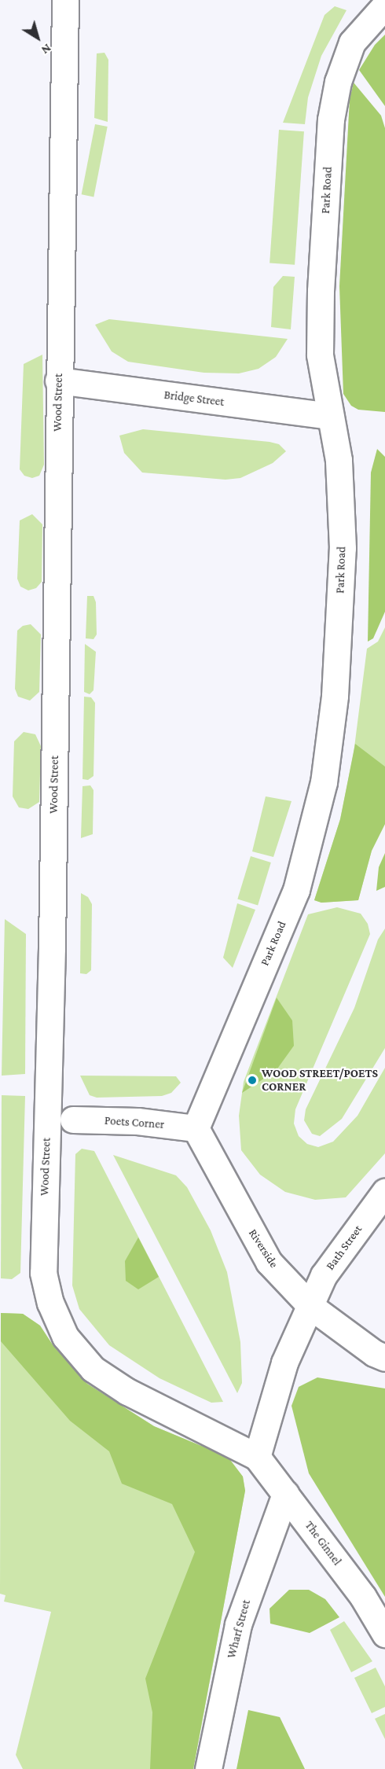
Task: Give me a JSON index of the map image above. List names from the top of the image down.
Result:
{
  "streets": {
    "street": [
      "Park Road",
      "Bridge Street",
      "Wood Street",
      "Poets Corner",
      "Bath Street",
      "Riverside",
      "The Ginnel",
      "Wharf Street"
    ]
  },
  "crossings": [
    ["Park Road", "Bridge Street"],
    ["Park Road", "Poets Corner"],
    ["Park Road", "Riverside"],
    ["Bridge Street", "Wood Street"],
    ["Wood Street", "The Ginnel"],
    ["Poets Corner", "Riverside"],
    ["Bath Street", "Riverside"],
    ["The Ginnel", "Wharf Street"]
  ],
  "places": ["WOOD STREET/POETS CORNER"],
  "north": "bottom right"
}
